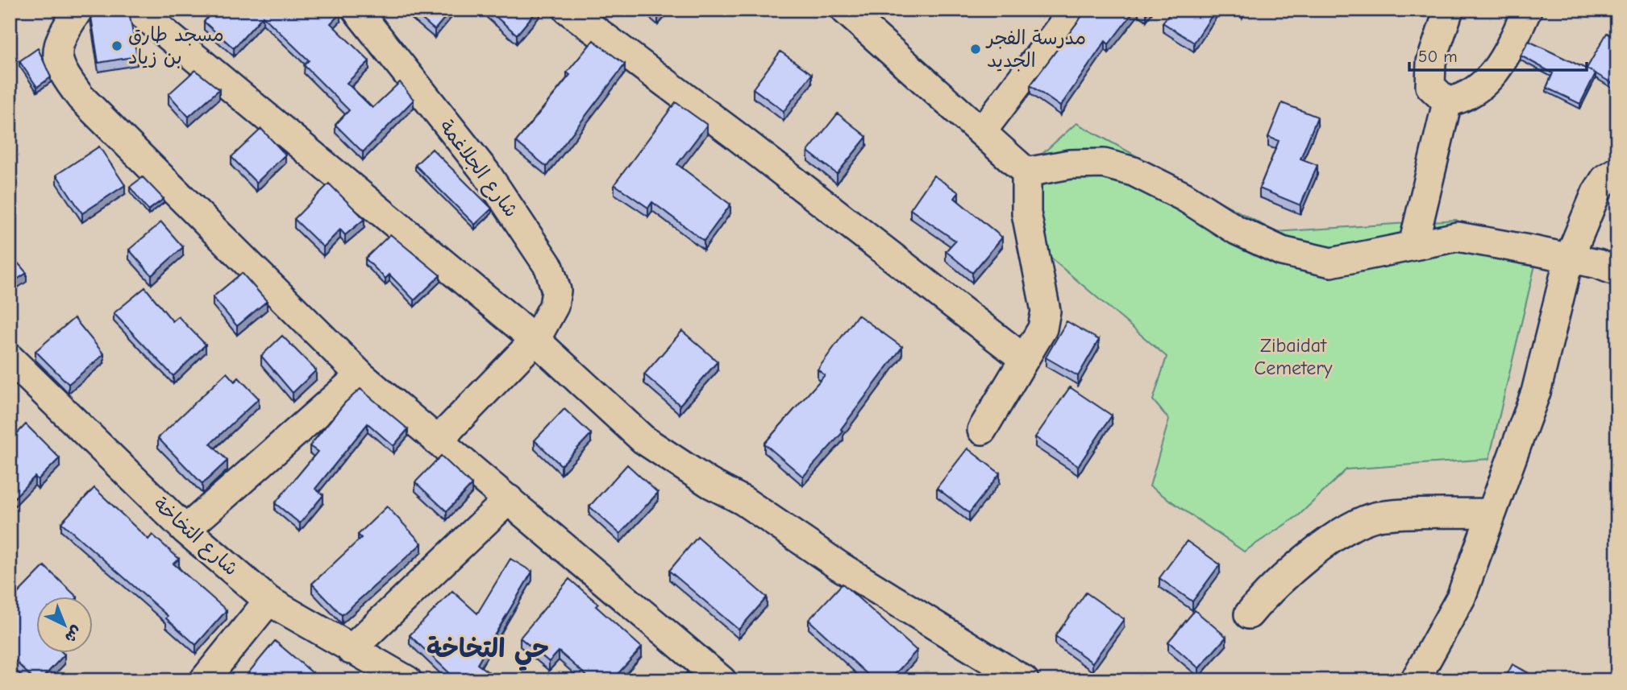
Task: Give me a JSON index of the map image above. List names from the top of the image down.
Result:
{
  "streets": {
    "street": ["شارع الجلاغمة", "شارع التخاخة"]
  },
  "districts": ["حي التخاخة"],
  "parks": ["Zibaidat Cemetery"],
  "places": ["مسجد طارق بن زياد", "مدرسة الفجر الجديد"],
  "scale_bar": "50 m",
  "north": "bottom right"
}
